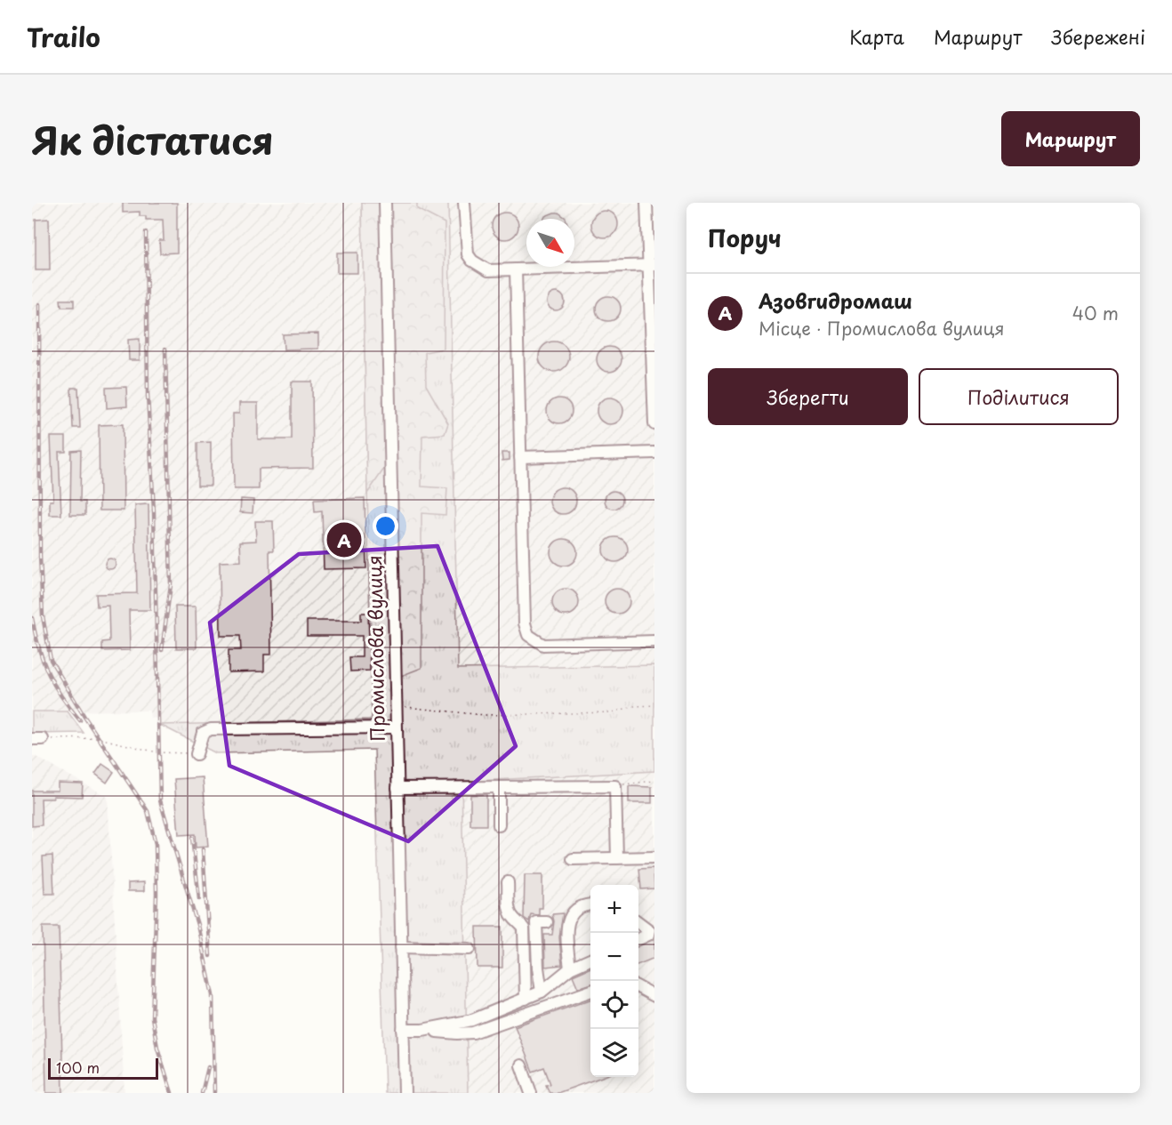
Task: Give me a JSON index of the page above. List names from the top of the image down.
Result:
{
  "streets": {
    "street": ["Промислова вулиця"]
  },
  "scale_bar": "100 m",
  "north": "bottom right",
  "page": {
    "header": "Trailo",
    "nav": ["Карта", "Маршрут", "Збережені"],
    "title": "Як дістатися",
    "buttons": [
      "Маршрут",
      ["Зберегти", "Поділитися"]
    ],
    "heading": "Поруч",
    "list": [
      {
        "mark": "A",
        "name": "Азовгидромаш",
        "note": "Місце · Промислова вулиця",
        "value": "40 m"
      }
    ],
    "pins": "A",
    "map_buttons": ["+", "−"],
    "scale": "100 m"
  }
}
